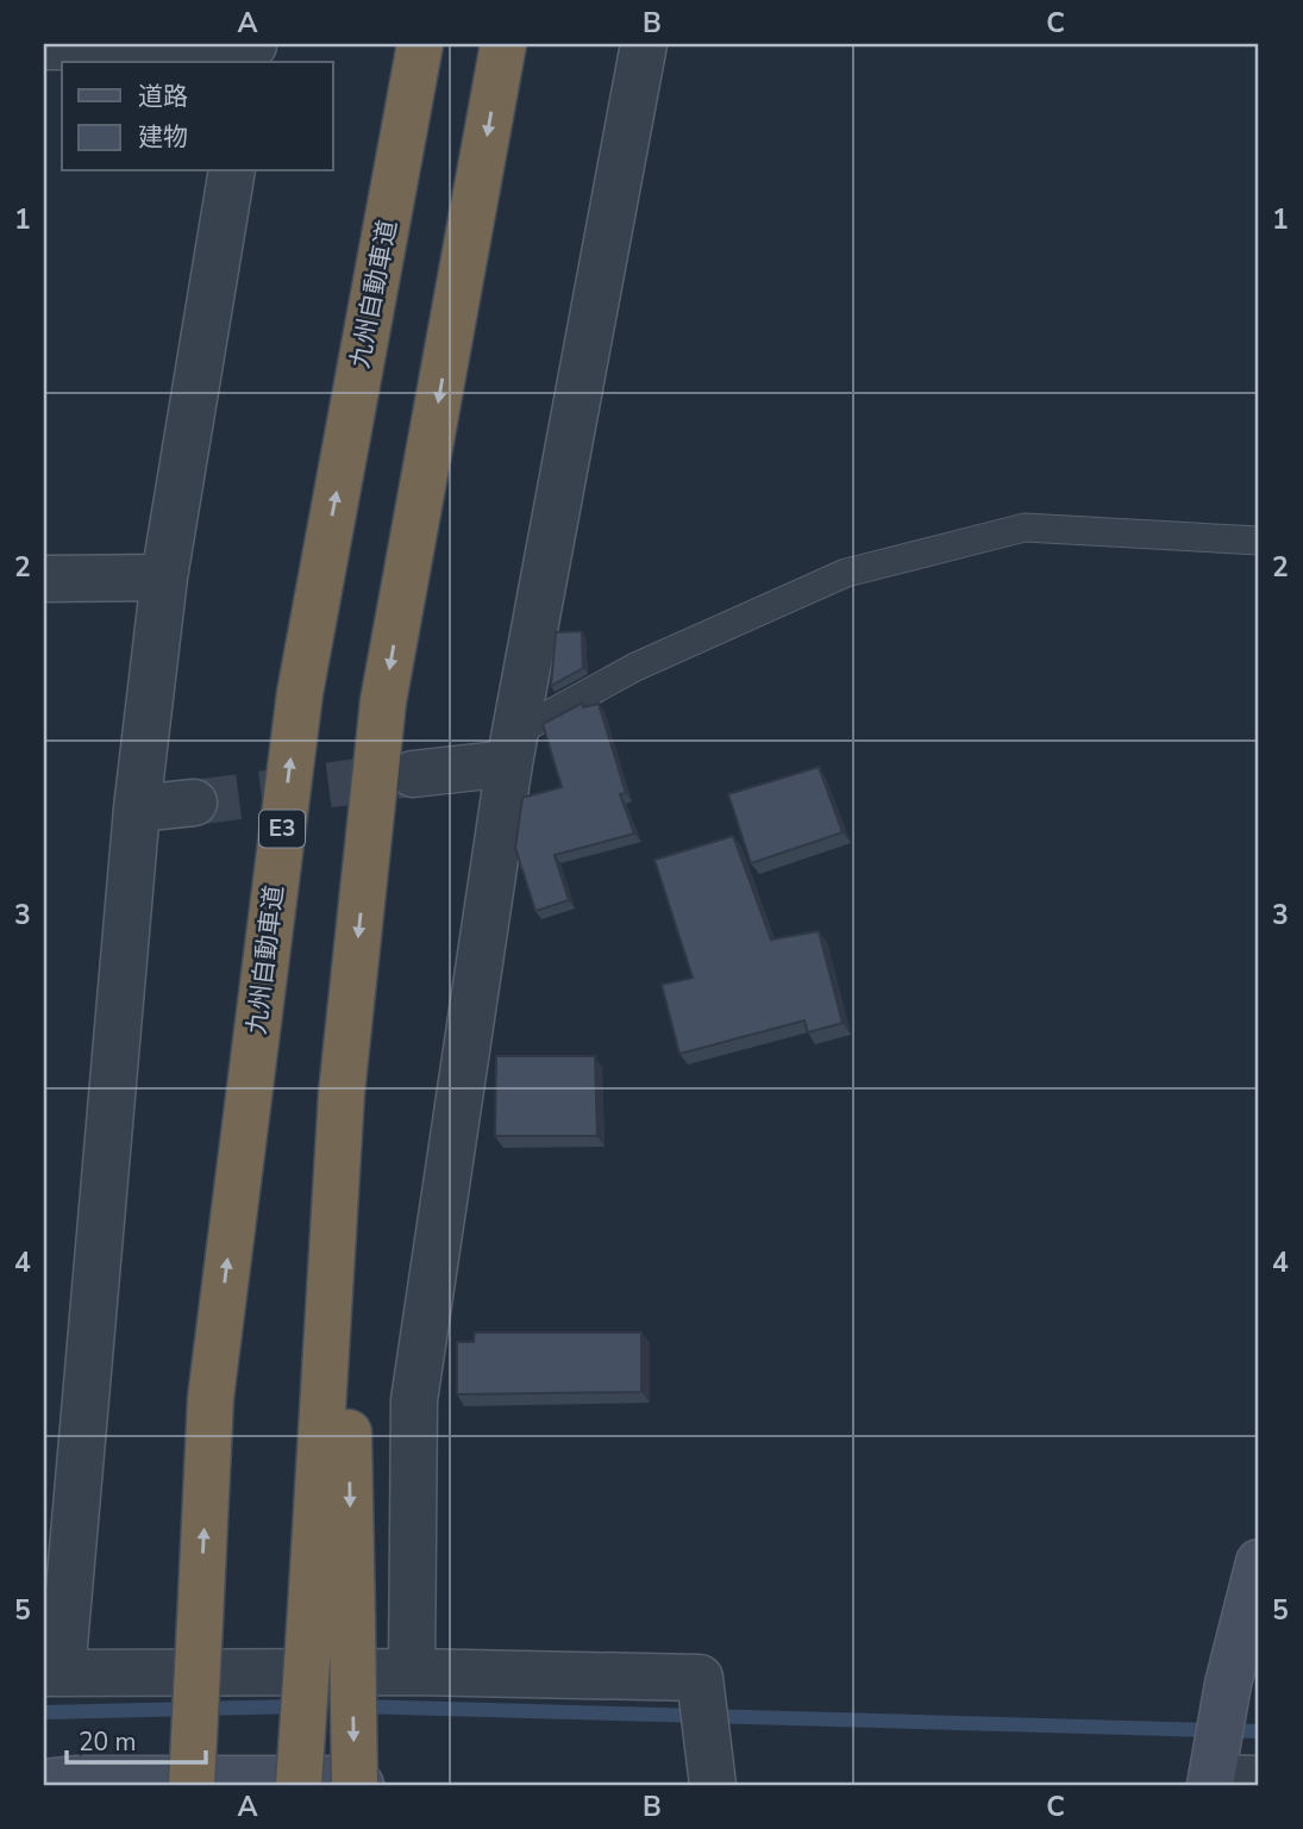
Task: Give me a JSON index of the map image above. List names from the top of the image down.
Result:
{
  "streets": {
    "highway": ["九州自動車道", "E3"]
  },
  "legend": ["道路", "建物"],
  "scale_bar": "20 m",
  "grid": {
    "columns": ["A", "B", "C"],
    "rows": [
      "1",
      "2",
      "3",
      "4",
      "5"
    ]
  }
}
